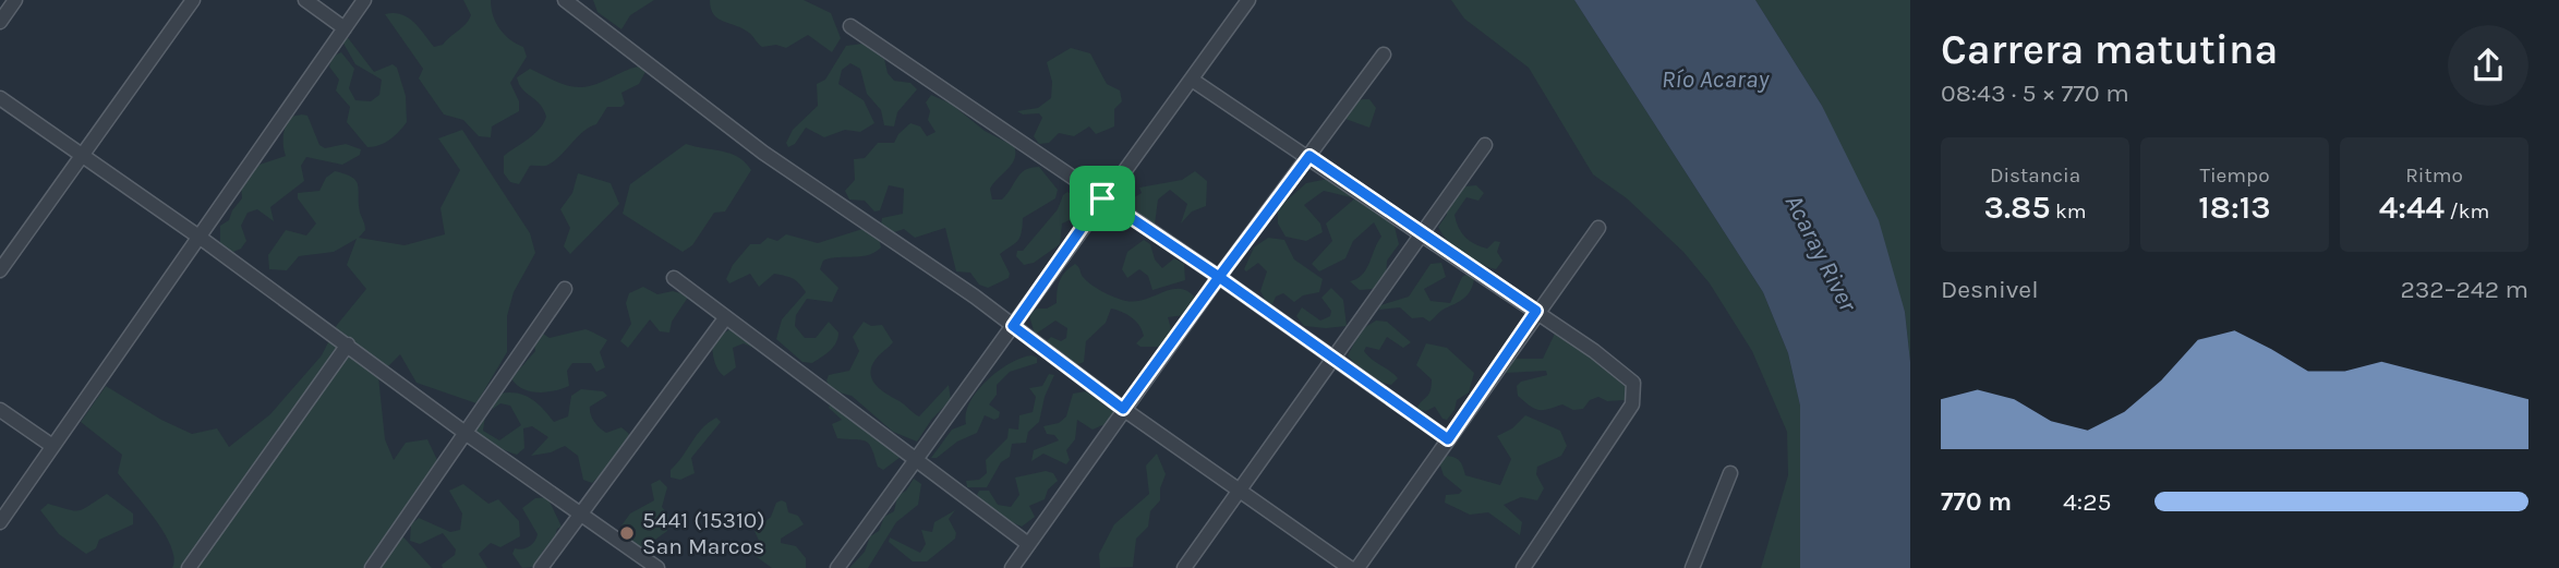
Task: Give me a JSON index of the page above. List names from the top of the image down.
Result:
{
  "water": ["Río Acaray", "Acaray River"],
  "places": ["5441 (15310) San Marcos"],
  "page": {
    "heading": ["Carrera matutina", "08:43 · 5 × 770 m"],
    "stats": [
      ["Distancia", "3.85 km"],
      ["Tiempo", "18:13"],
      ["Ritmo", "4:44 /km"]
    ],
    "chart": ["Desnivel", "232–242 m"],
    "list": [
      {
        "name": "770 m",
        "note": "4:25"
      }
    ]
  }
}
